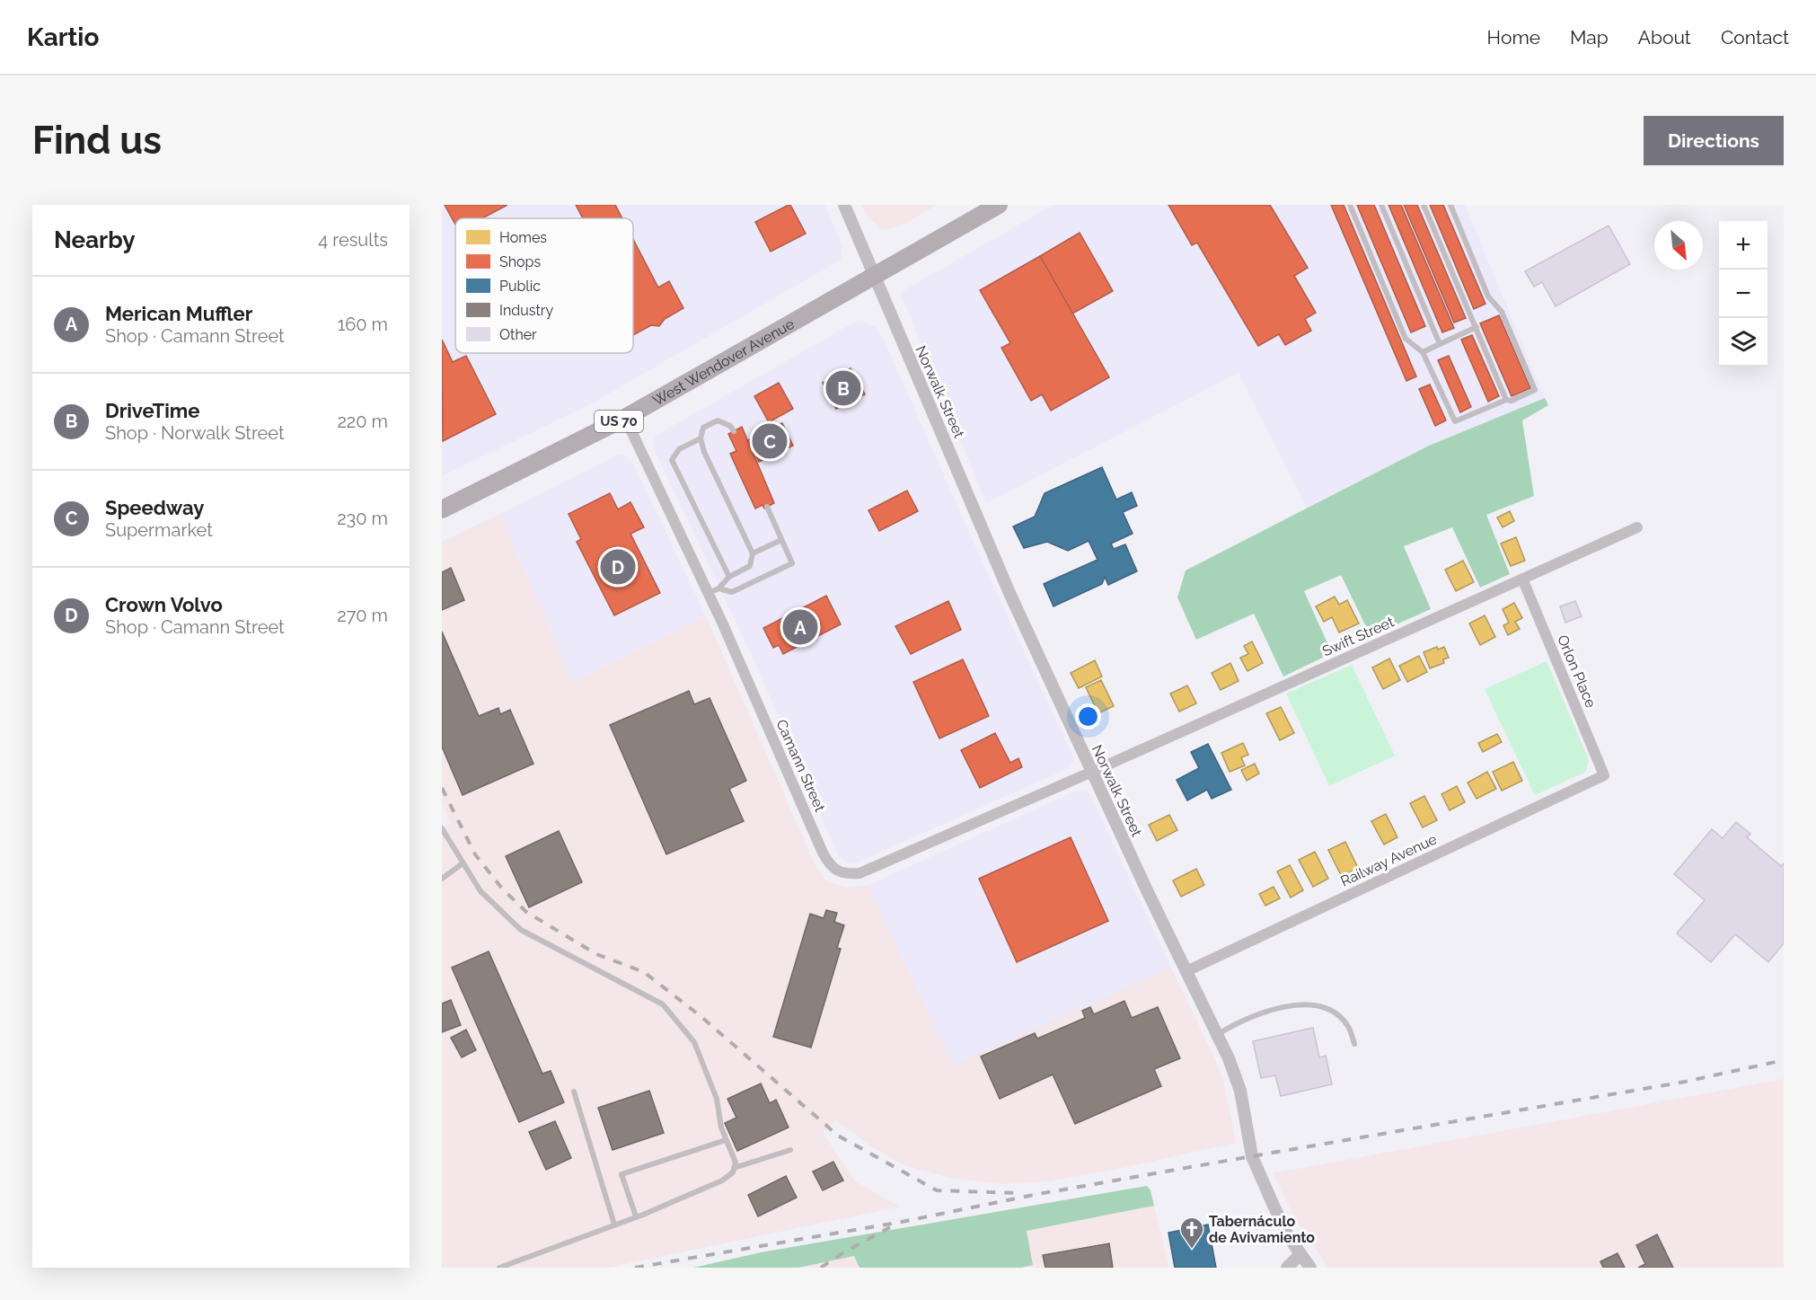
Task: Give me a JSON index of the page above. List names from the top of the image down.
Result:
{
  "streets": {
    "highway": ["West Wendover Avenue", "US 70"],
    "street": [
      "Norwalk Street",
      "Swift Street",
      "Orlon Place",
      "Camann Street",
      "Railway Avenue"
    ]
  },
  "crossings": [
    ["West Wendover Avenue", "Norwalk Street"],
    ["West Wendover Avenue", "Camann Street"],
    ["Norwalk Street", "Swift Street"],
    ["Norwalk Street", "Camann Street"],
    ["Norwalk Street", "Railway Avenue"],
    ["Swift Street", "Orlon Place"],
    ["Swift Street", "Camann Street"],
    ["Orlon Place", "Railway Avenue"]
  ],
  "places": {
    "church": ["Tabernáculo de Avivamiento"]
  },
  "legend": [
    "Homes",
    "Shops",
    "Public",
    "Industry",
    "Other"
  ],
  "north": "bottom right",
  "page": {
    "header": "Kartio",
    "nav": [
      "Home",
      "Map",
      "About",
      "Contact"
    ],
    "buttons": "Directions",
    "title": "Find us",
    "heading": ["Nearby", "4 results"],
    "map_buttons": ["+", "−"],
    "list": [
      {
        "mark": "A",
        "name": "Merican Muffler",
        "note": "Shop · Camann Street",
        "value": "160 m"
      },
      {
        "mark": "B",
        "name": "DriveTime",
        "note": "Shop · Norwalk Street",
        "value": "220 m"
      },
      {
        "mark": "C",
        "name": "Speedway",
        "note": "Supermarket",
        "value": "230 m"
      },
      {
        "mark": "D",
        "name": "Crown Volvo",
        "note": "Shop · Camann Street",
        "value": "270 m"
      }
    ],
    "pins": [
      "B",
      "C",
      "D",
      "A"
    ]
  }
}
